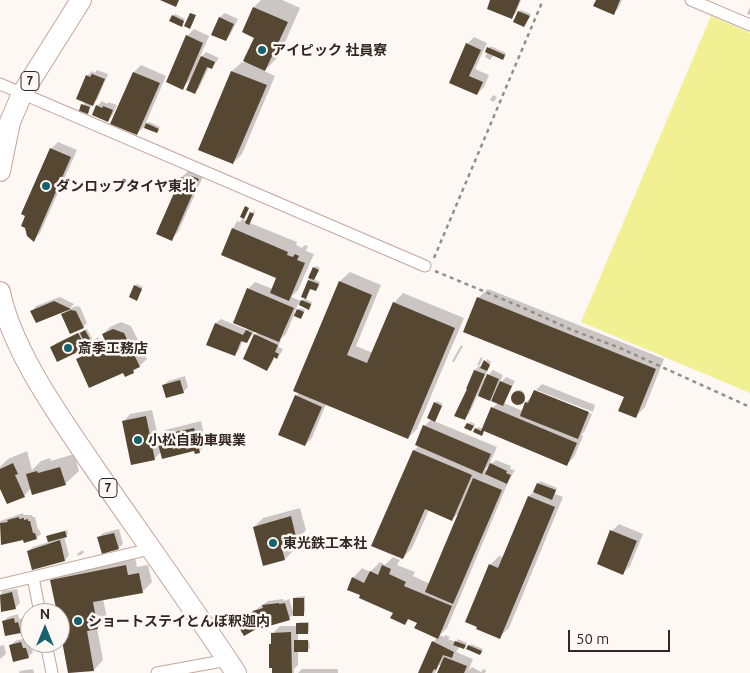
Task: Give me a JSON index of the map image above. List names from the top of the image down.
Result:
{
  "streets": {
    "highway": ["7"]
  },
  "places": [
    "アイピック 社員寮",
    "ダンロップタイヤ東北",
    "斎季工務店",
    "小松自動車興業",
    "東光鉄工本社",
    "ショートステイとんぼ釈迦内"
  ],
  "scale_bar": "50 m",
  "north": "top"
}
